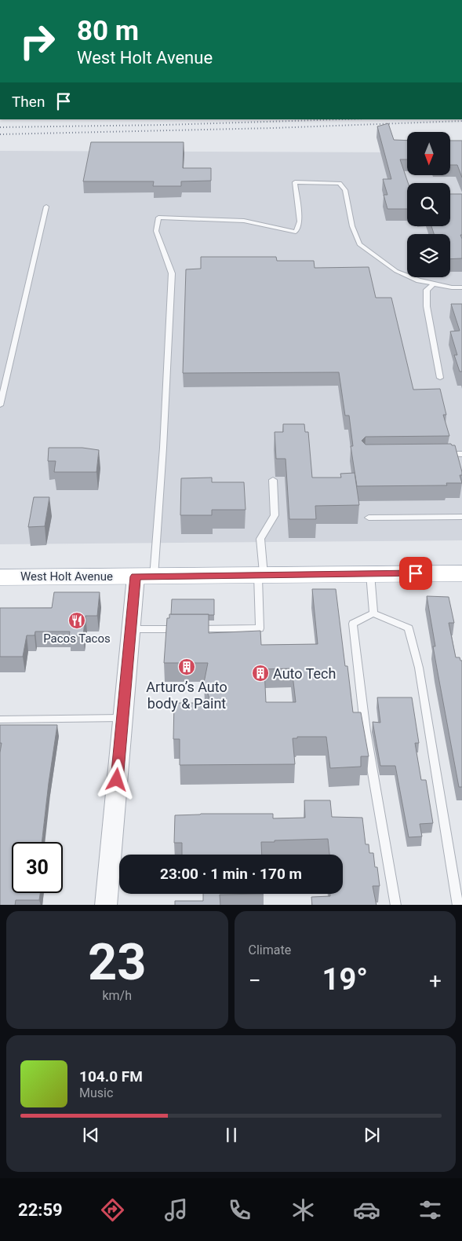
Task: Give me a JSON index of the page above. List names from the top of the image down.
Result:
{
  "streets": {
    "main road": ["West Holt Avenue"]
  },
  "places": {
    "restaurant": ["Pacos Tacos"],
    "building": ["Arturo’s Auto body & Paint", "Auto Tech"]
  },
  "north": "bottom",
  "page": {
    "turn": ["80 m", "West Holt Avenue"],
    "then": "Then",
    "limit": "30",
    "trip": "23:00 · 1 min · 170 m",
    "tile": [
      ["23", "km/h"],
      "Climate"
    ],
    "heat": ["−", "19°", "+"],
    "song": ["104.0 FM", "Music"],
    "tabs": "22:59"
  }
}
